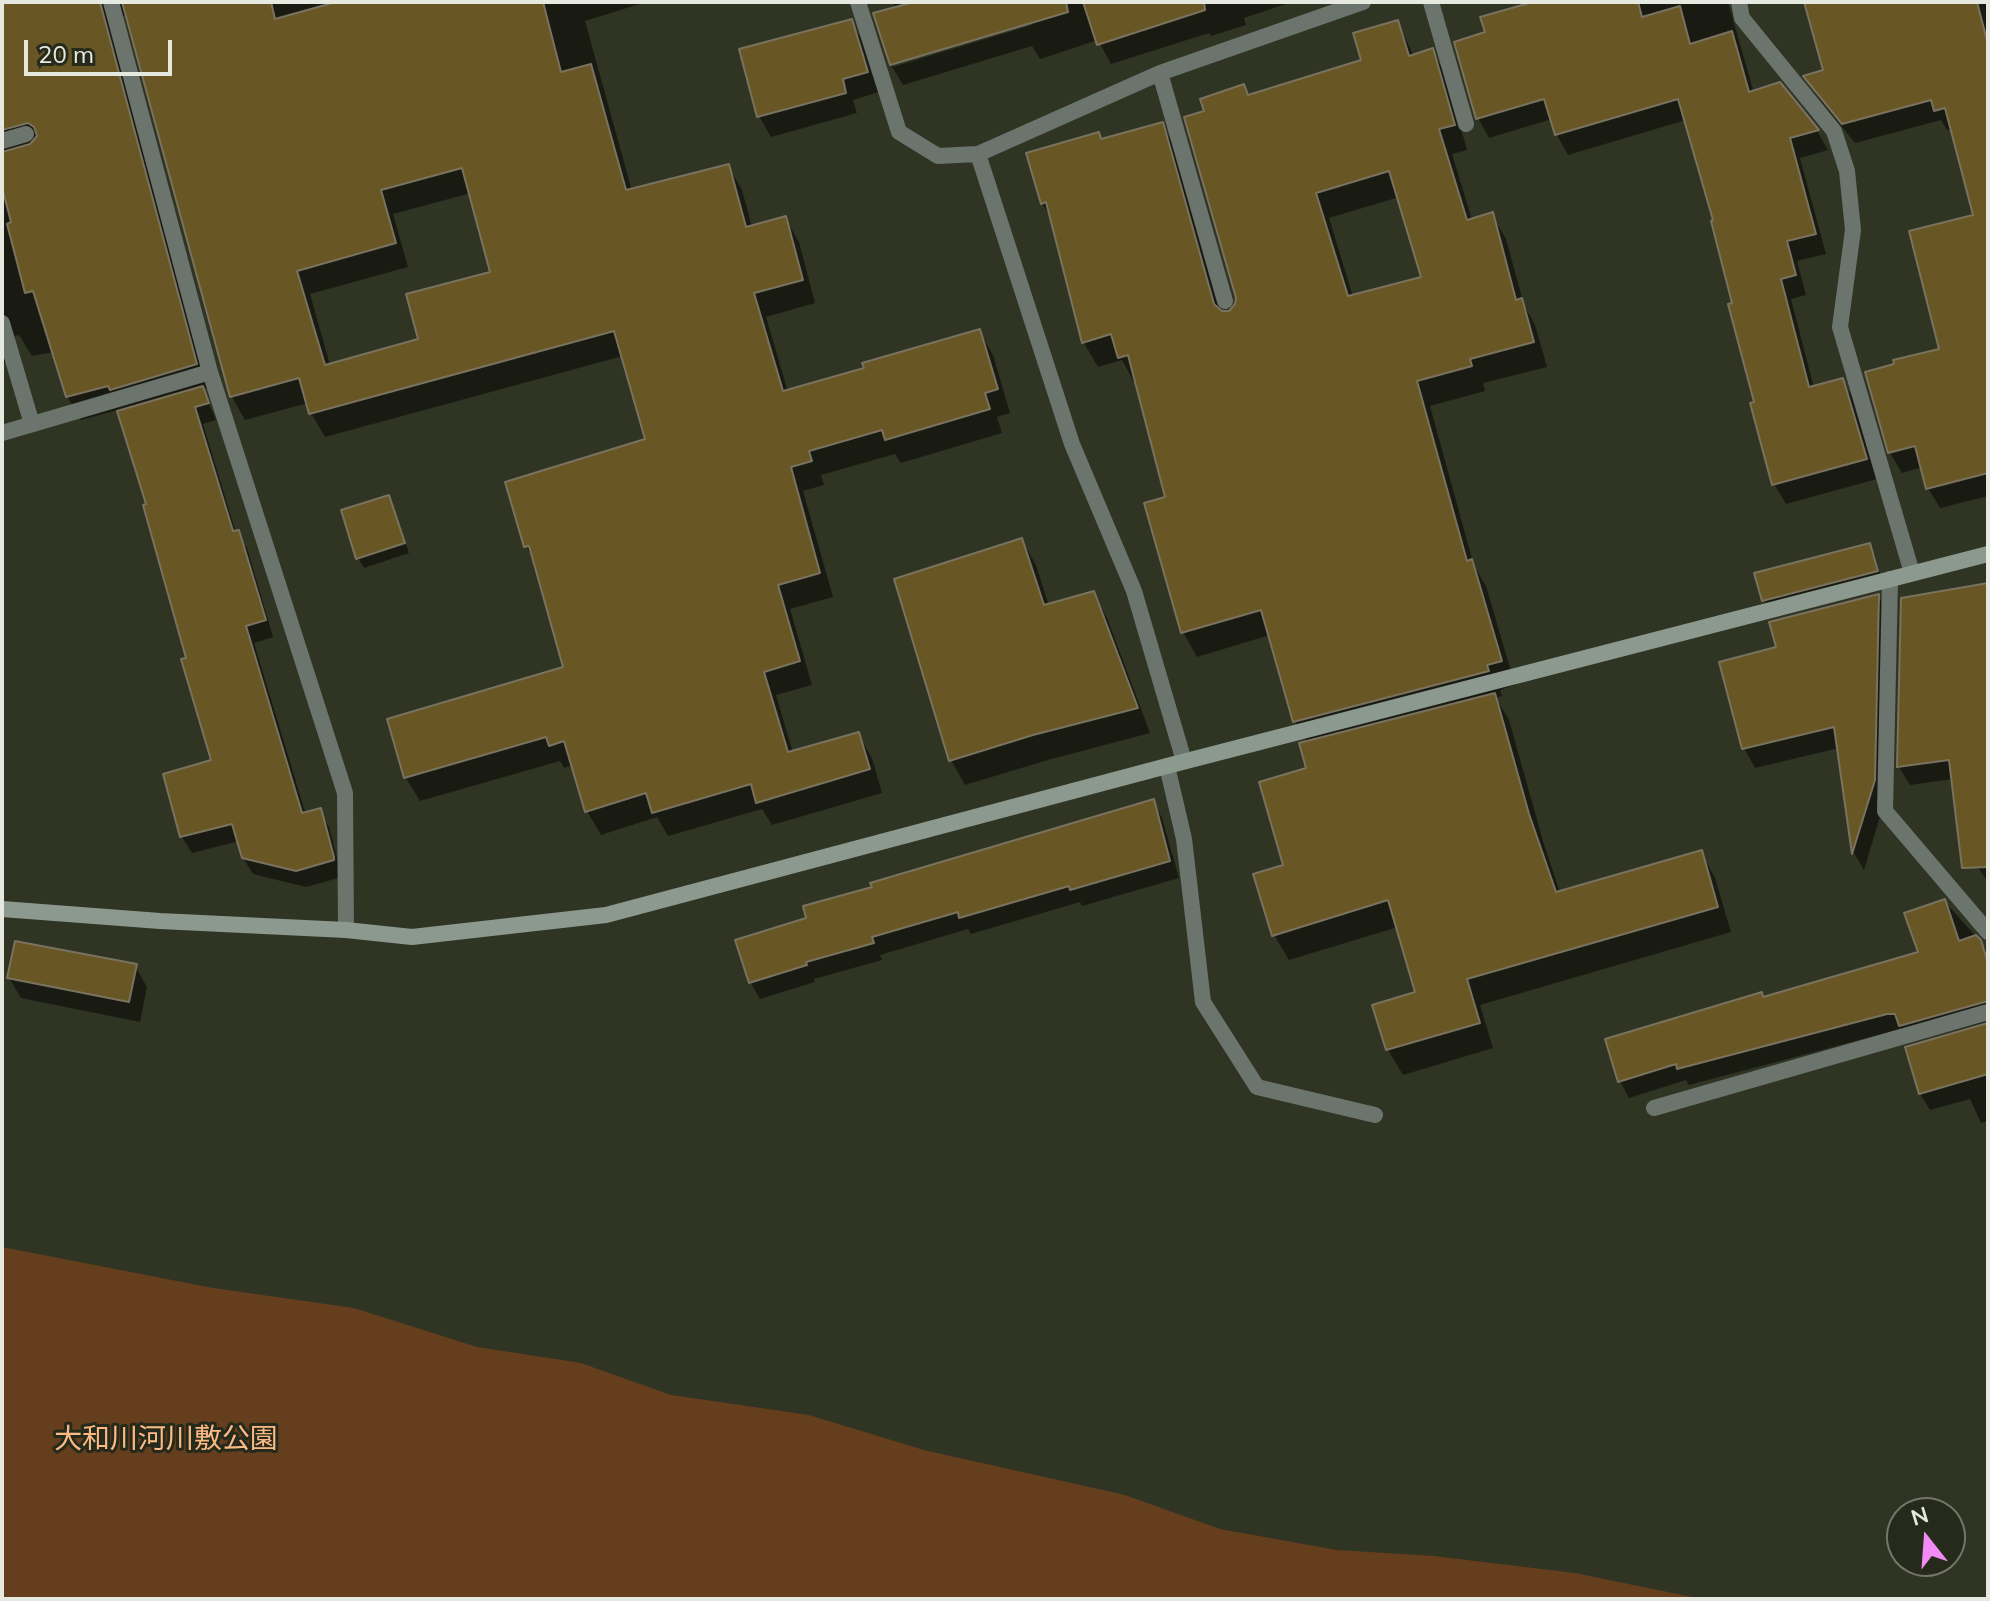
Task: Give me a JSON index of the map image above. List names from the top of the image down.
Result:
{
  "parks": ["大和川河川敷公園"],
  "scale_bar": "20 m",
  "north": "top"
}
